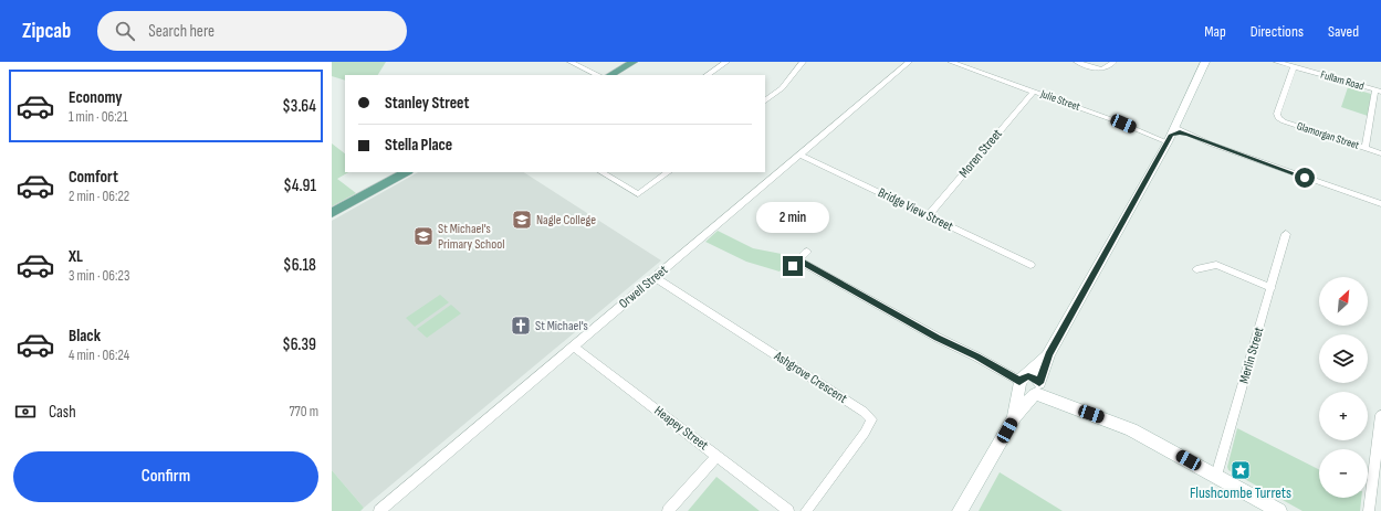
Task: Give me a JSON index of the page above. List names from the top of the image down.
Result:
{
  "streets": {
    "street": [
      "Fullam Road",
      "Julie Street",
      "Glamorgan Street",
      "Moren Street",
      "Bridge View Street",
      "Orwell Street",
      "Merlin Street",
      "Ashgrove Crescent",
      "Heapey Street"
    ]
  },
  "crossings": [
    ["Fullam Road", "Glamorgan Street"],
    ["Julie Street", "Moren Street"],
    ["Moren Street", "Bridge View Street"],
    ["Bridge View Street", "Orwell Street"],
    ["Orwell Street", "Ashgrove Crescent"],
    ["Orwell Street", "Heapey Street"]
  ],
  "places": {
    "school or university": ["Nagle College", "St Michael's Primary School"],
    "church": ["St Michael's"],
    "place": ["Flushcombe Turrets"]
  },
  "north": "top right",
  "page": {
    "header": "Zipcab",
    "search": "Search here",
    "nav": ["Map", "Directions", "Saved"],
    "list": [
      {
        "name": "Economy",
        "note": "1 min · 06:21",
        "value": "$3.64"
      },
      {
        "name": "Comfort",
        "note": "2 min · 06:22",
        "value": "$4.91"
      },
      {
        "name": "XL",
        "note": "3 min · 06:23",
        "value": "$6.18"
      },
      {
        "name": "Black",
        "note": "4 min · 06:24",
        "value": "$6.39"
      }
    ],
    "banner": ["Stanley Street", "Stella Place"],
    "bubble": "2 min",
    "map_buttons": ["+", "−"],
    "pay": ["Cash", "770 m"],
    "buttons": "Confirm"
  }
}
